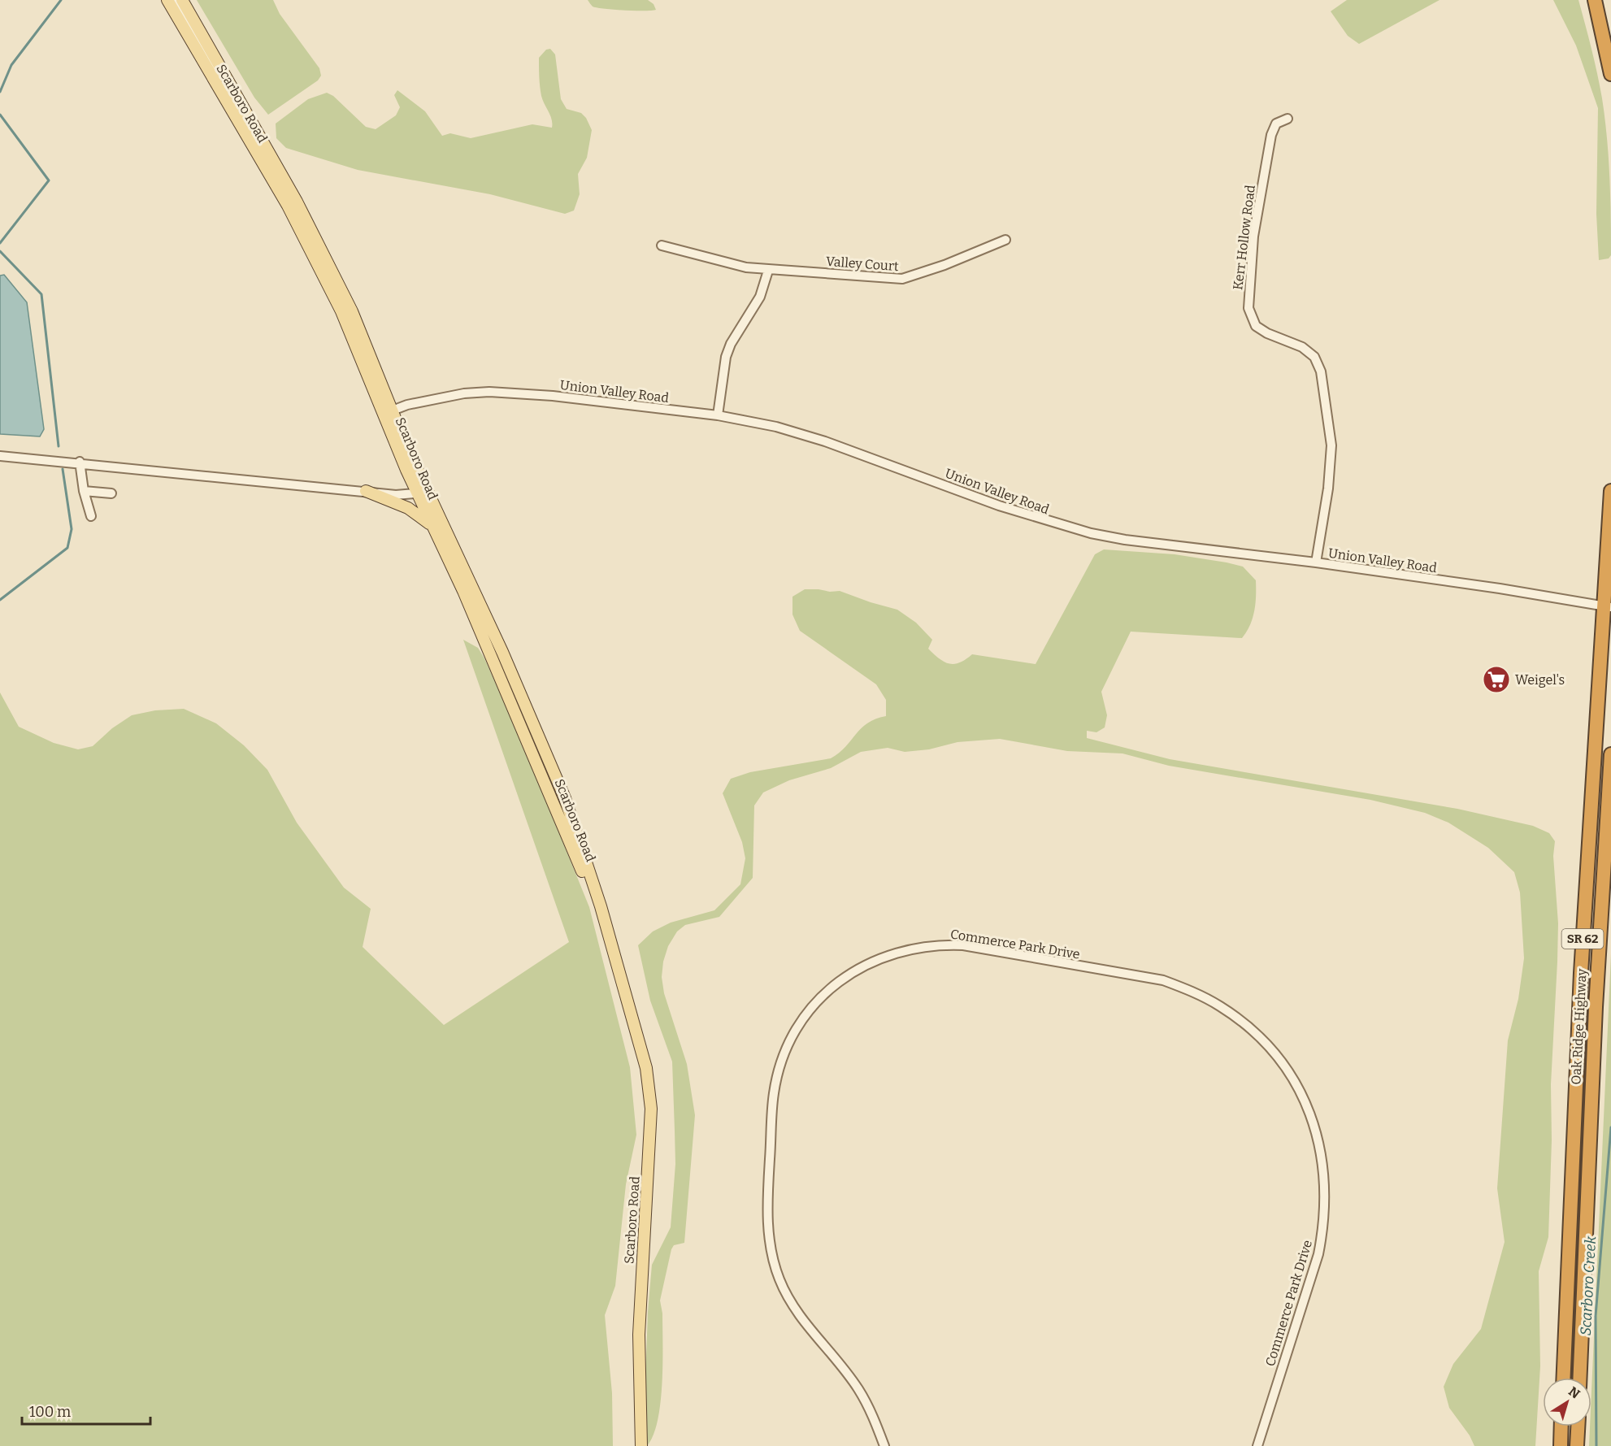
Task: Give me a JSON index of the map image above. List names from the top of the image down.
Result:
{
  "streets": {
    "highway": ["SR 62", "Oak Ridge Highway"],
    "main road": ["Scarboro Road"],
    "street": [
      "Kerr Hollow Road",
      "Valley Court",
      "Union Valley Road",
      "Commerce Park Drive"
    ]
  },
  "crossings": [
    ["Scarboro Road", "Union Valley Road"],
    ["Kerr Hollow Road", "Union Valley Road"],
    ["Union Valley Road", "Oak Ridge Highway"]
  ],
  "water": ["Scarboro Creek"],
  "places": {
    "supermarket": ["Weigel's"]
  },
  "scale_bar": "100 m",
  "north": "top right"
}
